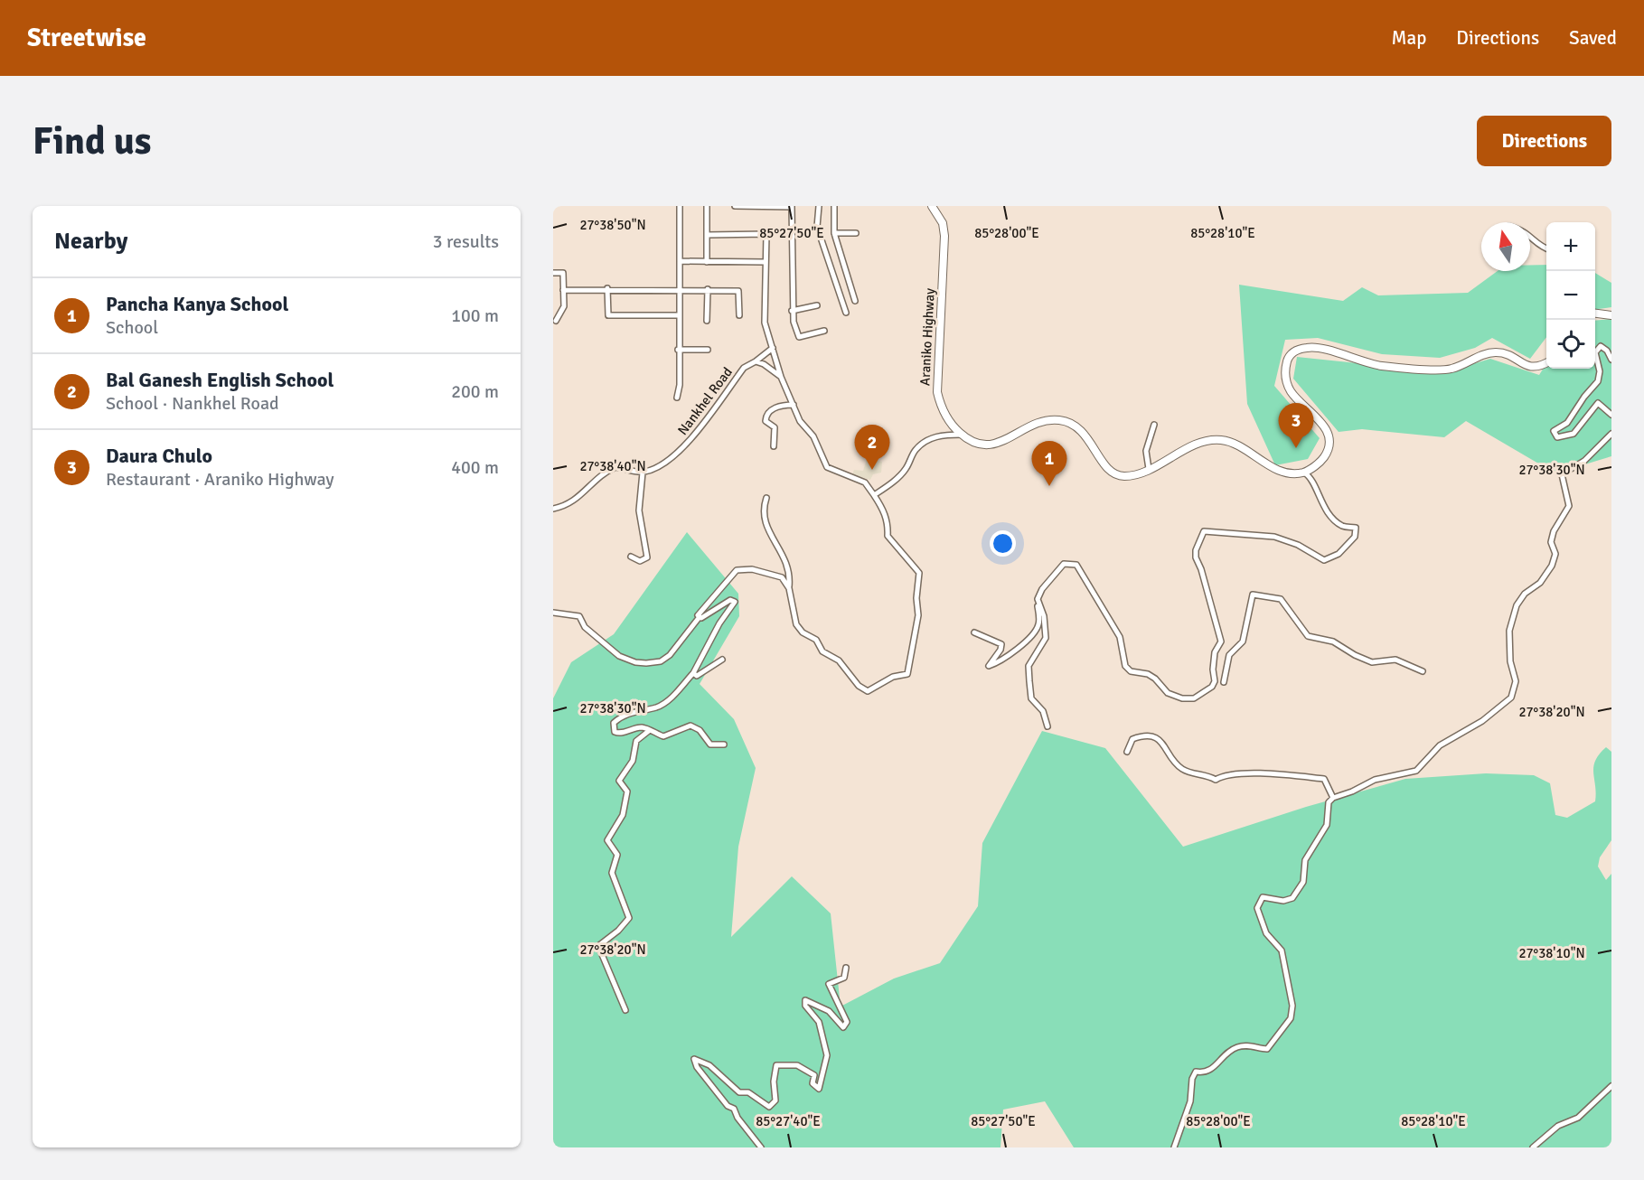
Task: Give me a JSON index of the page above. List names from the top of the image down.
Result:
{
  "streets": {
    "highway": ["Araniko Highway"],
    "street": ["Nankhel Road"]
  },
  "north": "top",
  "page": {
    "header": "Streetwise",
    "nav": ["Map", "Directions", "Saved"],
    "buttons": "Directions",
    "title": "Find us",
    "heading": ["Nearby", "3 results"],
    "map_buttons": ["+", "−"],
    "list": [
      {
        "mark": "1",
        "name": "Pancha Kanya School",
        "note": "School",
        "value": "100 m"
      },
      {
        "mark": "2",
        "name": "Bal Ganesh English School",
        "note": "School · Nankhel Road",
        "value": "200 m"
      },
      {
        "mark": "3",
        "name": "Daura Chulo",
        "note": "Restaurant · Araniko Highway",
        "value": "400 m"
      }
    ],
    "pins": ["3", "2", "1"]
  },
  "coordinates": [
    "27°38'50\"N",
    "85°27'50\"E",
    "85°28'00\"E",
    "85°28'10\"E",
    "27°38'40\"N",
    "27°38'30\"N",
    "27°38'20\"N",
    "27°38'10\"N",
    "85°27'40\"E"
  ]
}
